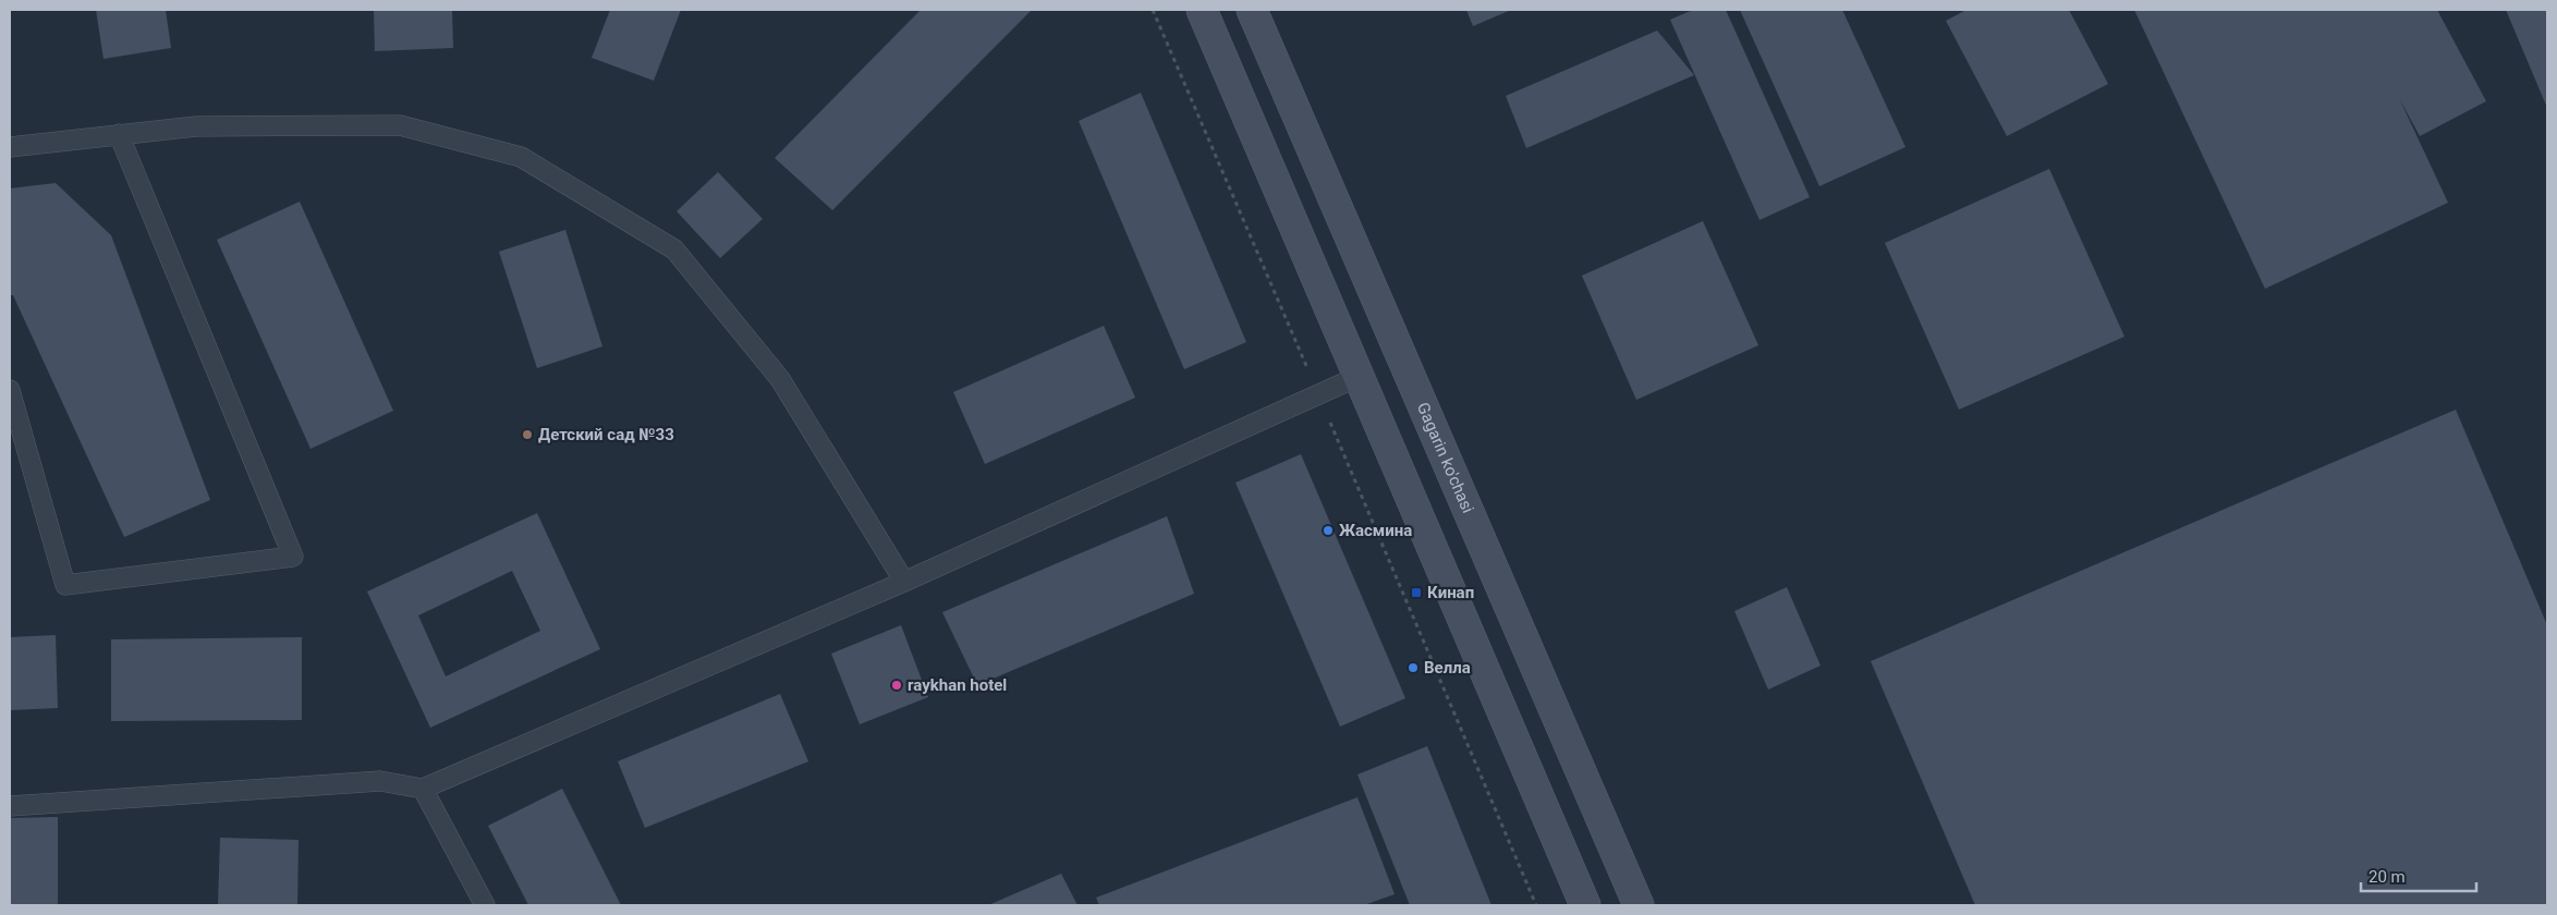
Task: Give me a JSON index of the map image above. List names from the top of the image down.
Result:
{
  "streets": {
    "main road": ["Gagarin ko'chasi"]
  },
  "places": {
    "other": [
      "Детский сад №33",
      "Жасмина",
      "Велла",
      "raykhan hotel"
    ],
    "transit": ["Кинап"]
  },
  "scale_bar": "20 m"
}
